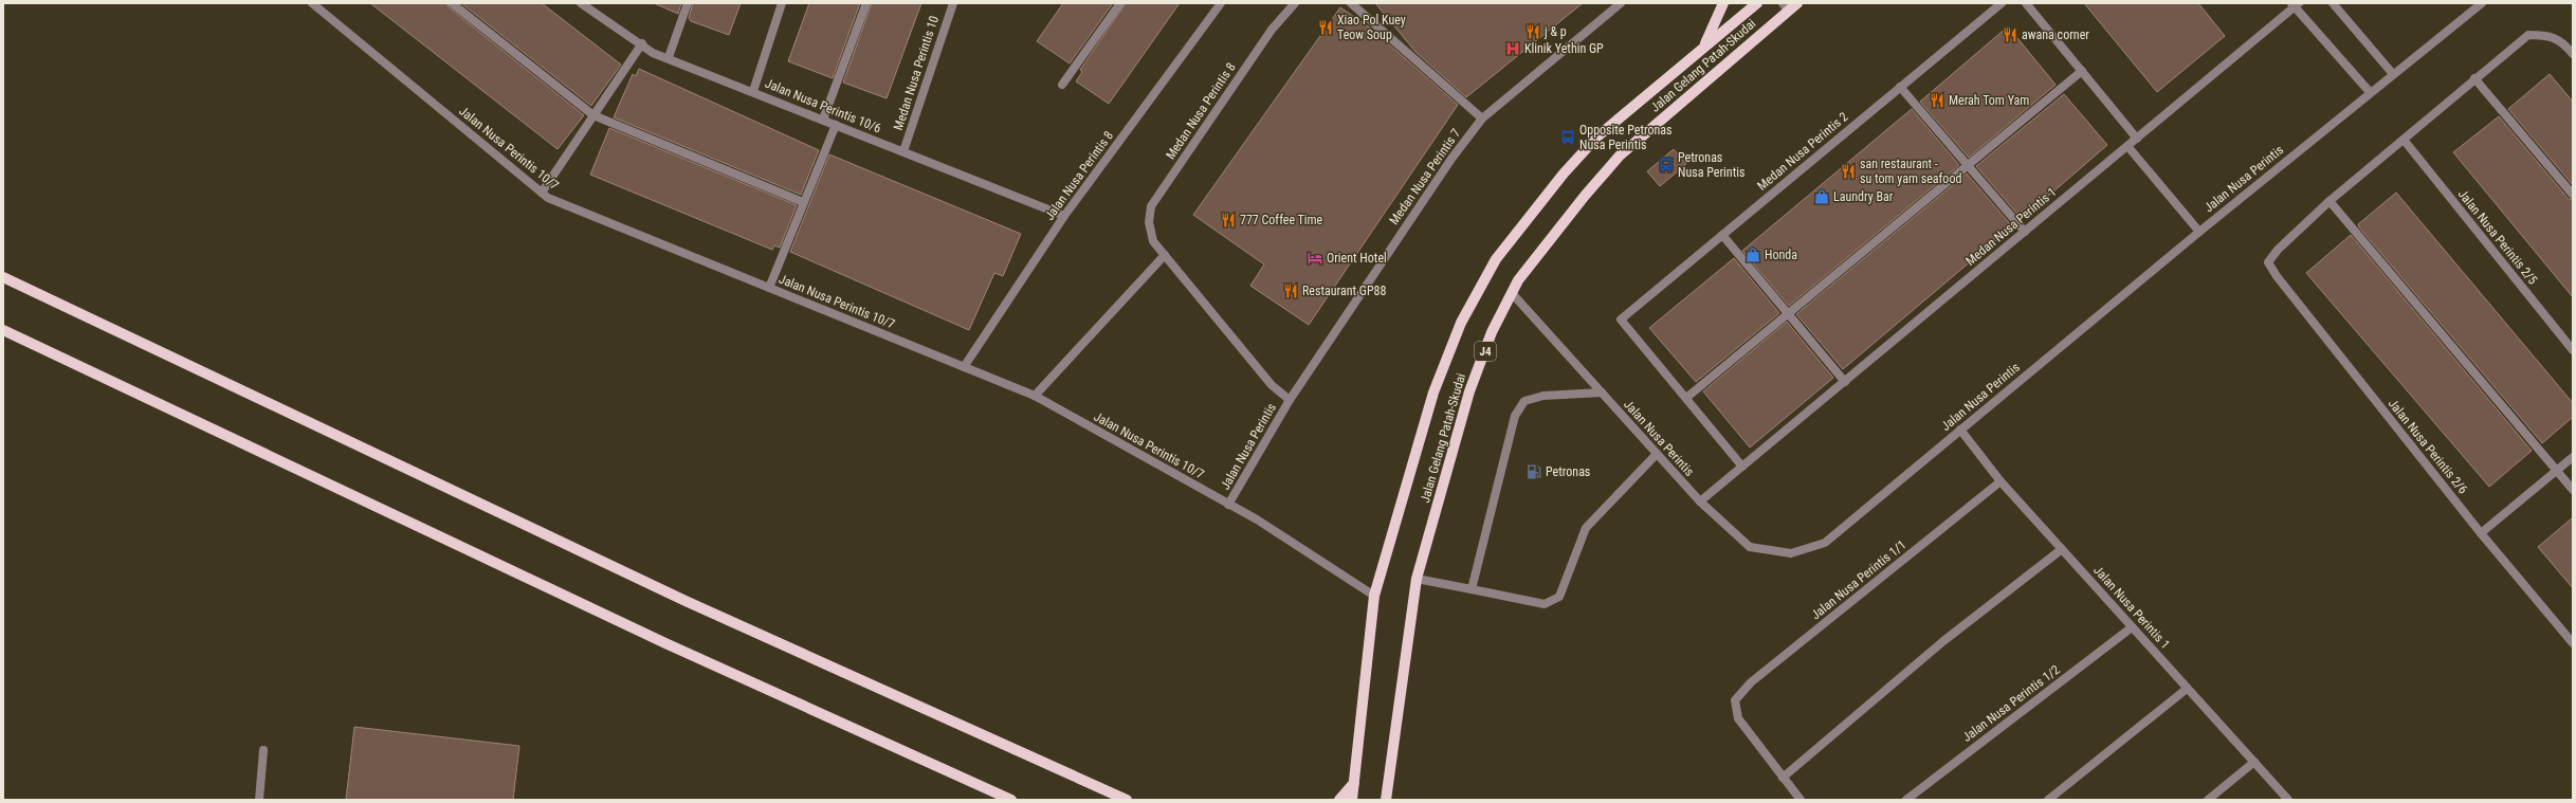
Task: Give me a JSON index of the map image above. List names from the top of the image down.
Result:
{
  "streets": {
    "main road": ["Jalan Gelang Patah-Skudai", "J4"],
    "street": [
      "Medan Nusa Perintis 10",
      "Jalan Nusa Perintis 10/6",
      "Medan Nusa Perintis 8",
      "Jalan Nusa Perintis 10/7",
      "Medan Nusa Perintis 2",
      "Jalan Nusa Perintis 8",
      "Medan Nusa Perintis 7",
      "Jalan Nusa Perintis",
      "Medan Nusa Perintis 1",
      "Jalan Nusa Perintis 2/5",
      "Jalan Nusa Perintis 2/6",
      "Jalan Nusa Perintis 1/1",
      "Jalan Nusa Perintis 1",
      "Jalan Nusa Perintis 1/2"
    ]
  },
  "crossings": [
    ["Jalan Gelang Patah-Skudai", "Jalan Nusa Perintis 10/7"],
    ["Jalan Gelang Patah-Skudai", "Jalan Nusa Perintis"],
    ["Medan Nusa Perintis 10", "Jalan Nusa Perintis 10/6"],
    ["Jalan Nusa Perintis 10/6", "Jalan Nusa Perintis 8"],
    ["Jalan Nusa Perintis 10/7", "Jalan Nusa Perintis 8"],
    ["Jalan Nusa Perintis 10/7", "Jalan Nusa Perintis"],
    ["Medan Nusa Perintis 7", "Jalan Nusa Perintis"],
    ["Jalan Nusa Perintis", "Jalan Nusa Perintis 1"],
    ["Jalan Nusa Perintis 1/1", "Jalan Nusa Perintis 1"],
    ["Jalan Nusa Perintis 1", "Jalan Nusa Perintis 1/2"]
  ],
  "places": {
    "restaurant": [
      "Xiao Pol Kuey Teow Soup",
      "j & p",
      "awana corner",
      "Merah Tom Yam",
      "san restaurant - su tom yam seafood",
      "777 Coffee Time",
      "Restaurant GP88"
    ],
    "hospital": ["Klinik Yethin GP"],
    "bus stop": ["Opposite Petronas Nusa Perintis", "Petronas Nusa Perintis"],
    "shop": ["Laundry Bar", "Honda"],
    "hotel": ["Orient Hotel"],
    "fuel station": ["Petronas"]
  }
}
